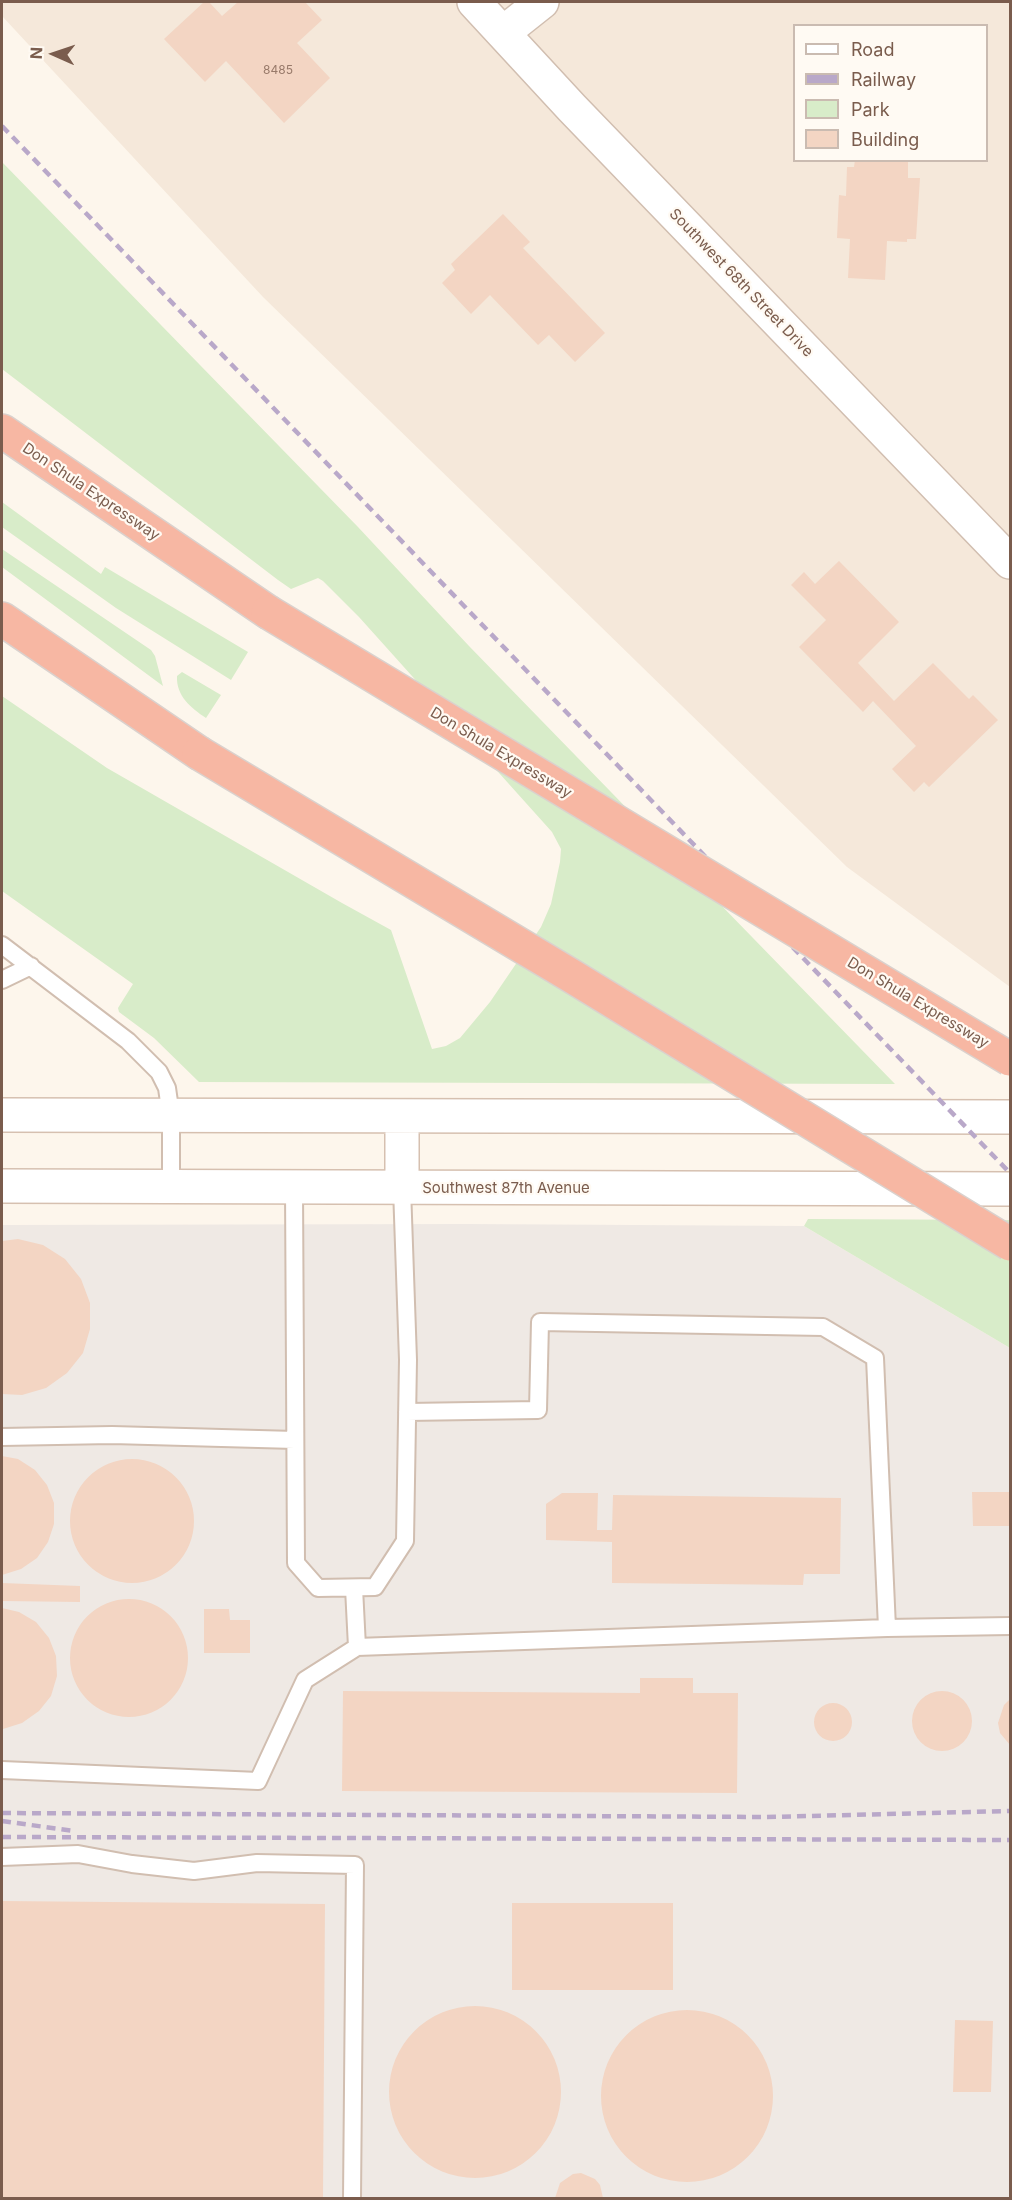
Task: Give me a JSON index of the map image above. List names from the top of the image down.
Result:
{
  "streets": {
    "highway": ["Don Shula Expressway"],
    "main road": ["Southwest 68th Street Drive", "Southwest 87th Avenue"]
  },
  "house_numbers": ["8485"],
  "legend": [
    "Road",
    "Railway",
    "Park",
    "Building"
  ],
  "north": "left"
}
